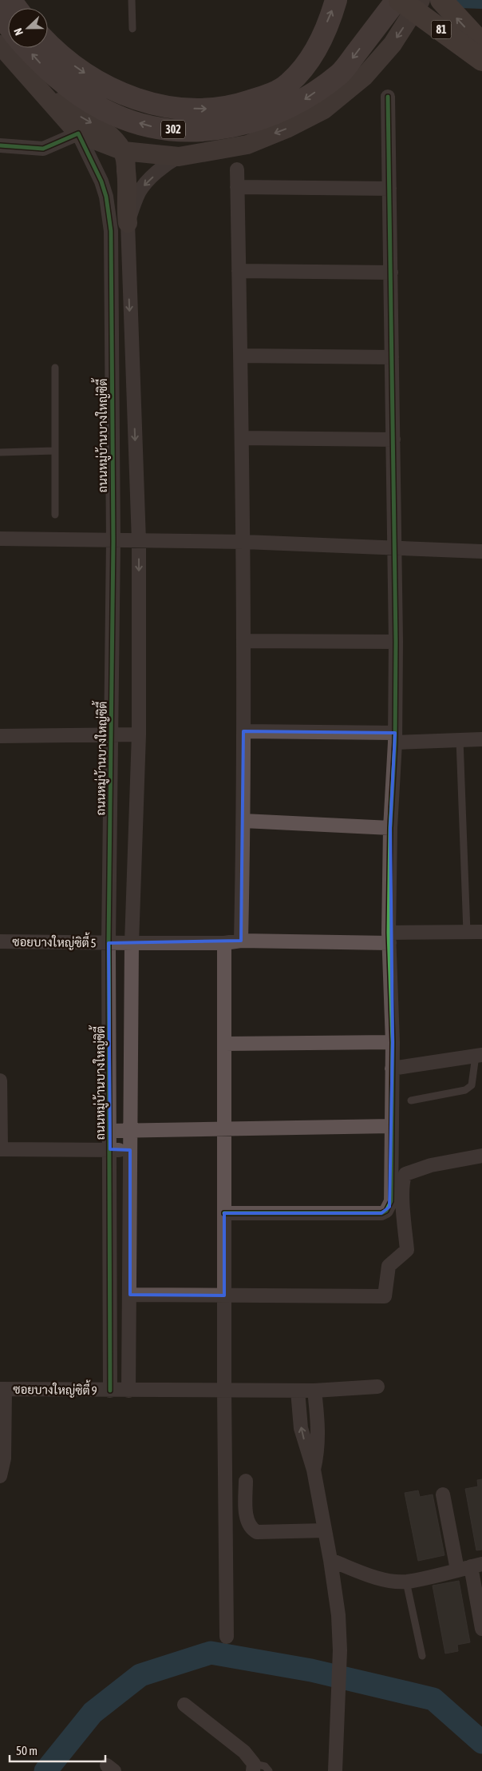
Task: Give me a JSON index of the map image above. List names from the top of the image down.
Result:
{
  "streets": {
    "highway": ["81"],
    "main road": ["302"],
    "street": ["ถนนหมู่บ้านบางใหญ่ซิตี้", "ซอยบางใหญ่ซิตี้ 5", "ซอยบางใหญ่ซิตี้ 9"]
  },
  "crossings": [
    ["ถนนหมู่บ้านบางใหญ่ซิตี้", "ซอยบางใหญ่ซิตี้ 5"],
    ["ถนนหมู่บ้านบางใหญ่ซิตี้", "ซอยบางใหญ่ซิตี้ 9"]
  ],
  "scale_bar": "50 m",
  "north": "left"
}
